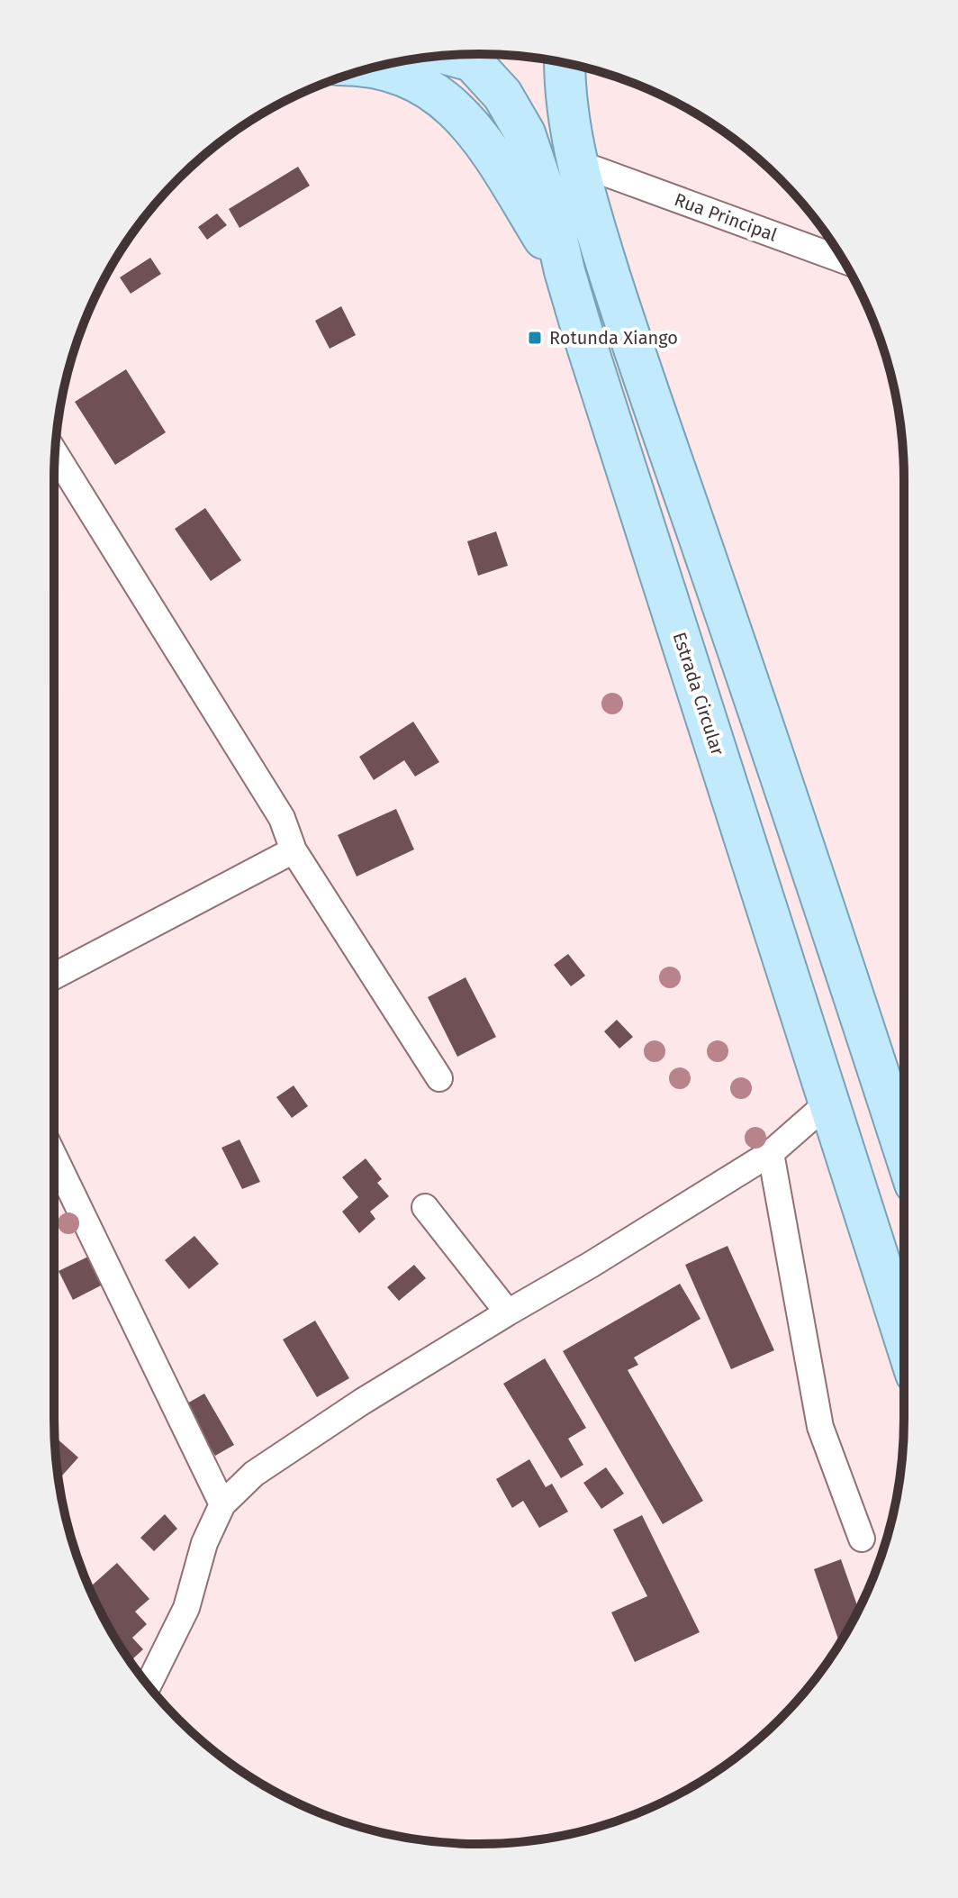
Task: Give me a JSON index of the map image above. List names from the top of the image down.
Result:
{
  "streets": {
    "main road": ["Estrada Circular"],
    "street": ["Rua Principal"]
  },
  "places": {
    "transit": ["Rotunda Xiango"]
  }
}
